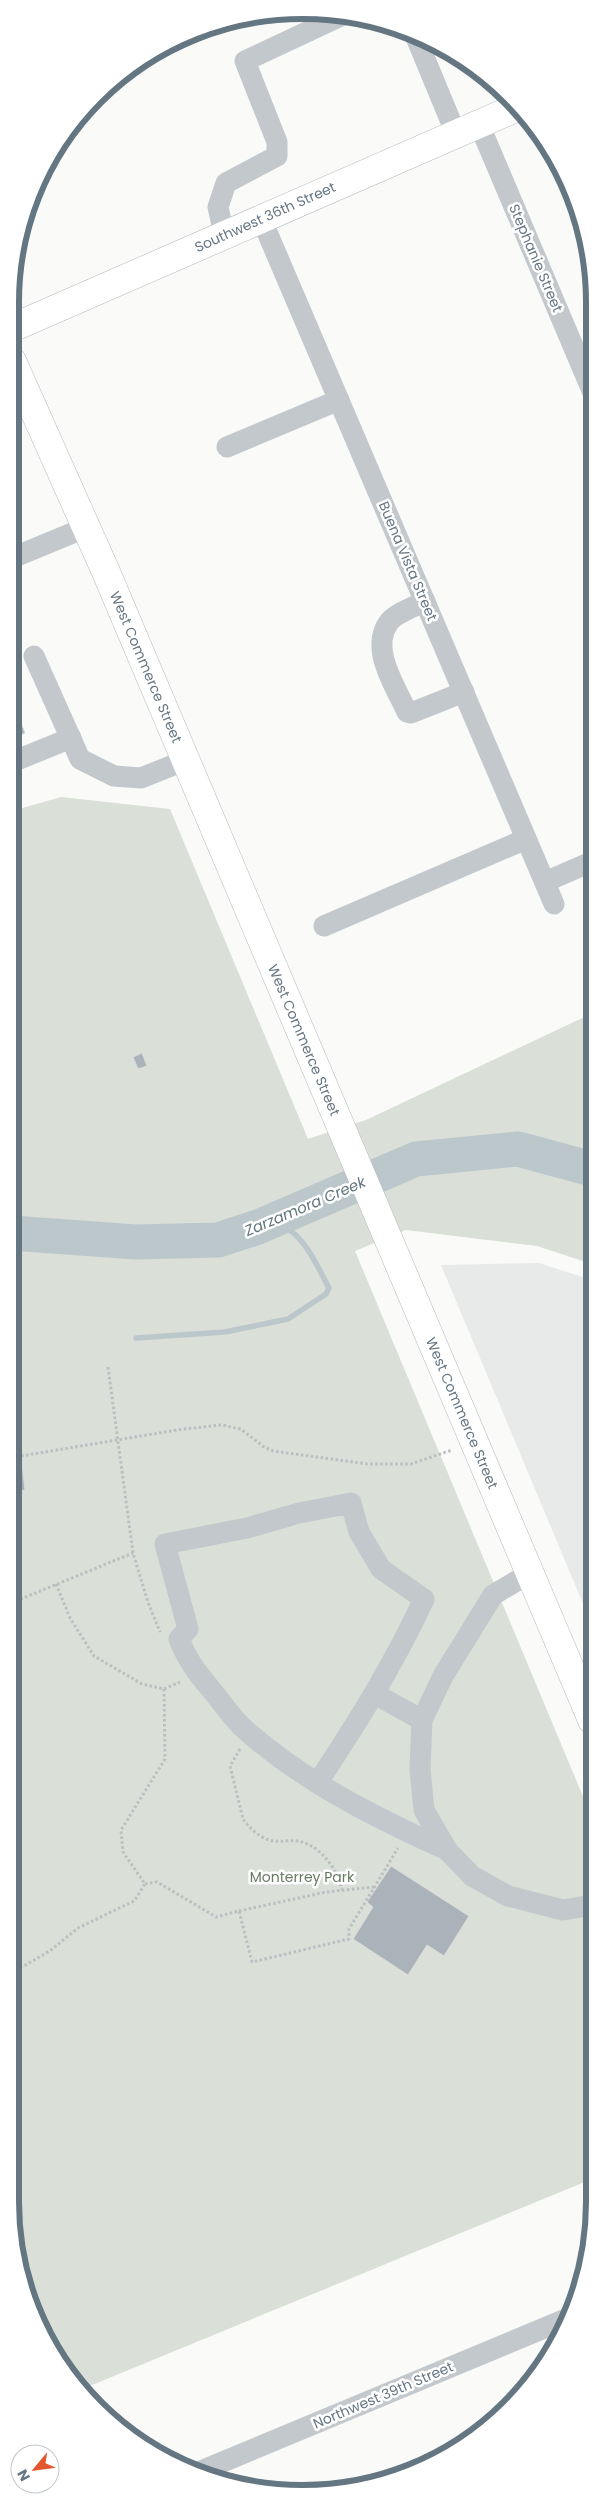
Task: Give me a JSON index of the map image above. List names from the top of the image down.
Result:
{
  "streets": {
    "main road": ["Southwest 36th Street", "West Commerce Street"],
    "street": ["Stephanie Street", "Buena Vista Street", "Northwest 39th Street"]
  },
  "crossings": [
    ["Southwest 36th Street", "Stephanie Street"],
    ["Southwest 36th Street", "Buena Vista Street"]
  ],
  "water": ["Zarzamora Creek"],
  "parks": ["Monterrey Park"],
  "north": "bottom left"
}
